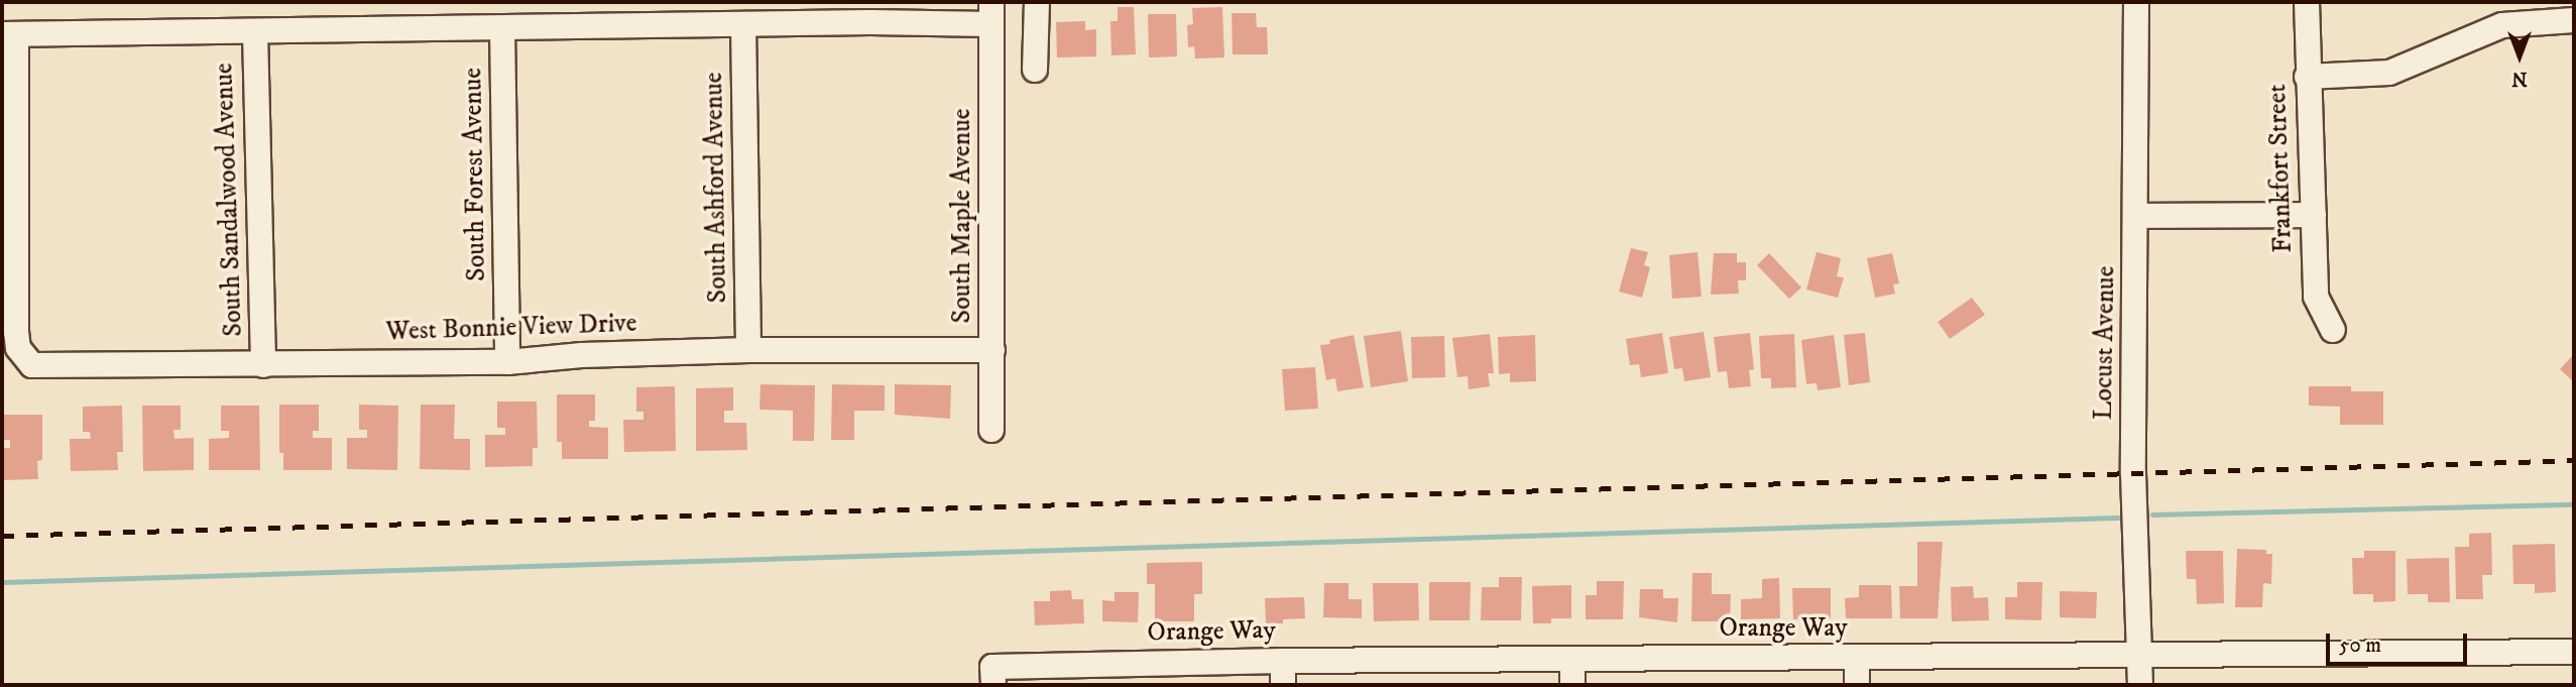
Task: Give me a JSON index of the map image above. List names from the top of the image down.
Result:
{
  "streets": {
    "street": [
      "Frankfort Street",
      "South Forest Avenue",
      "South Ashford Avenue",
      "South Sandalwood Avenue",
      "South Maple Avenue",
      "West Bonnie View Drive",
      "Locust Avenue",
      "Orange Way"
    ]
  },
  "crossings": [
    ["South Forest Avenue", "West Bonnie View Drive"],
    ["South Ashford Avenue", "West Bonnie View Drive"],
    ["South Sandalwood Avenue", "West Bonnie View Drive"],
    ["South Maple Avenue", "West Bonnie View Drive"],
    ["Locust Avenue", "Orange Way"]
  ],
  "scale_bar": "50 m",
  "north": "bottom"
}
